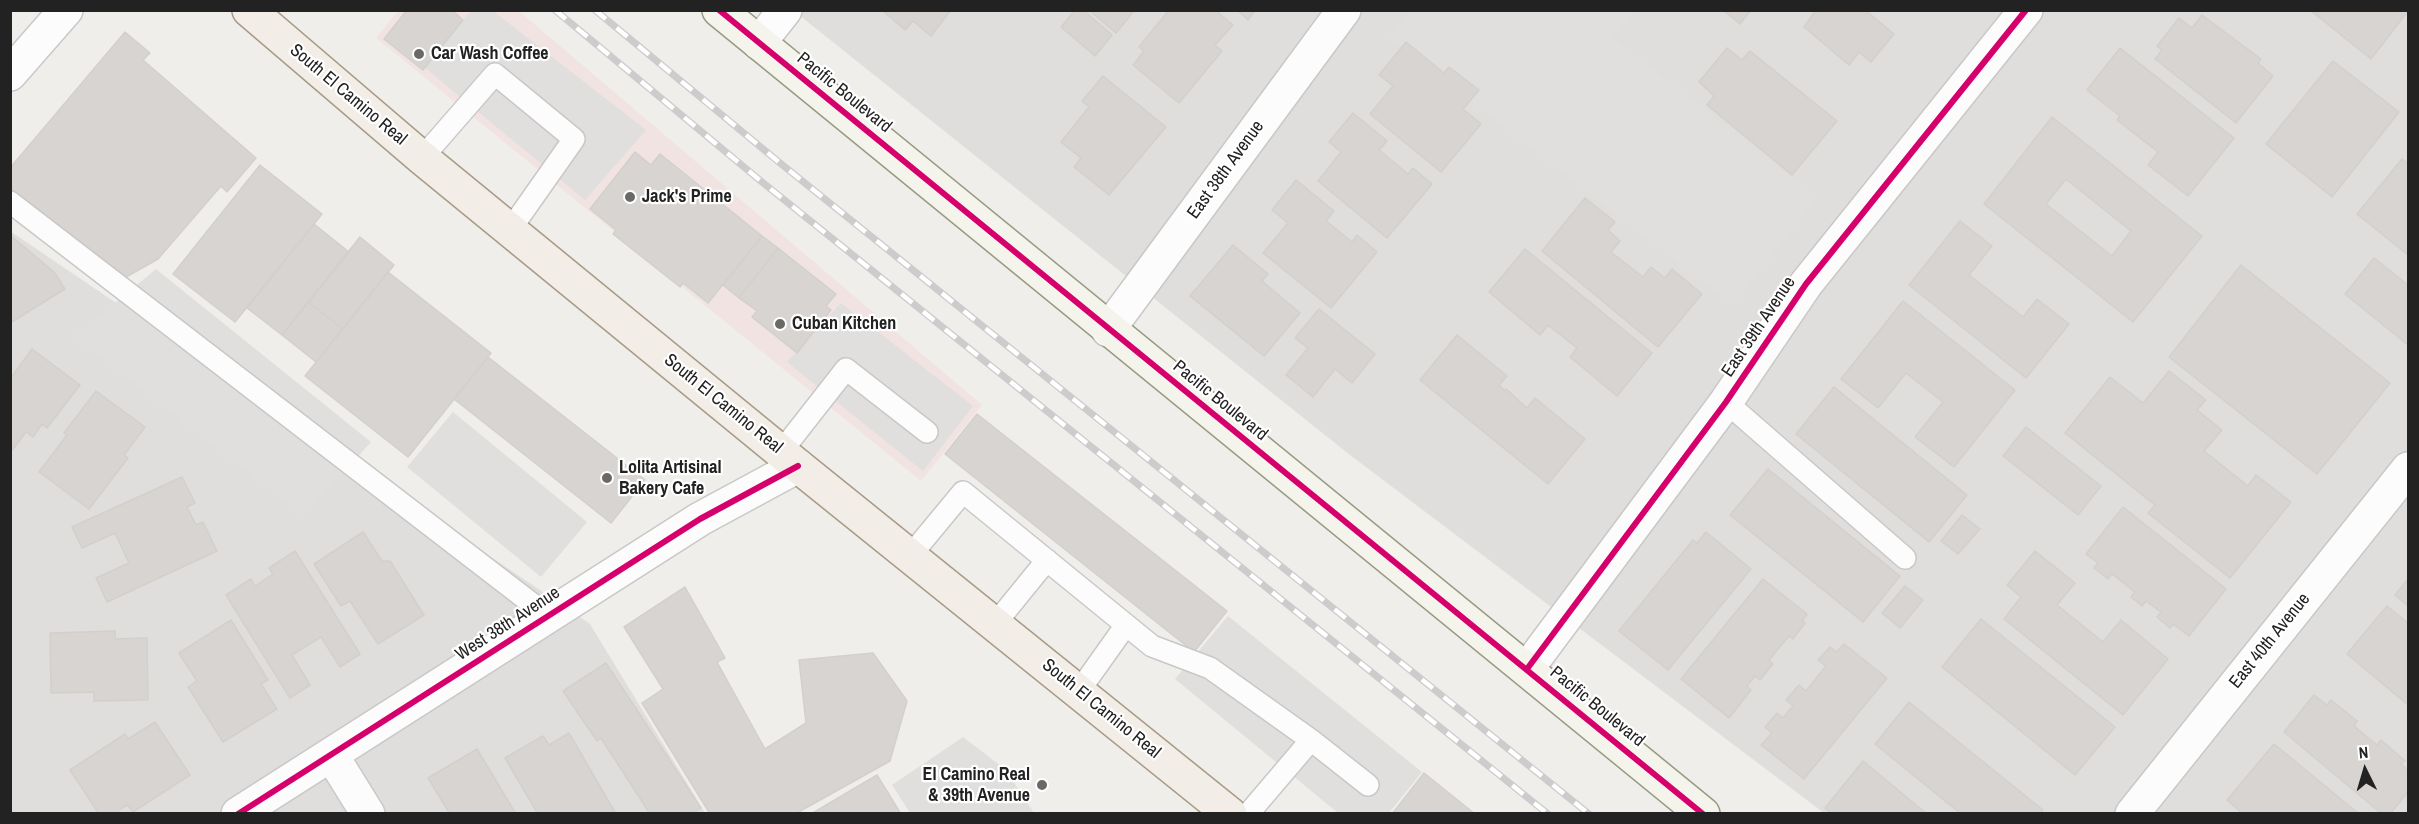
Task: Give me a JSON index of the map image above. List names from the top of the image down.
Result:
{
  "streets": {
    "main road": ["South El Camino Real"],
    "street": [
      "Pacific Boulevard",
      "East 38th Avenue",
      "East 39th Avenue",
      "West 38th Avenue",
      "East 40th Avenue"
    ]
  },
  "crossings": [
    ["Pacific Boulevard", "East 38th Avenue"],
    ["Pacific Boulevard", "East 39th Avenue"],
    ["South El Camino Real", "West 38th Avenue"]
  ],
  "places": [
    "Car Wash Coffee",
    "Jack's Prime",
    "Cuban Kitchen",
    "Lolita Artisinal Bakery Cafe",
    "El Camino Real & 39th Avenue"
  ],
  "north": "top"
}
